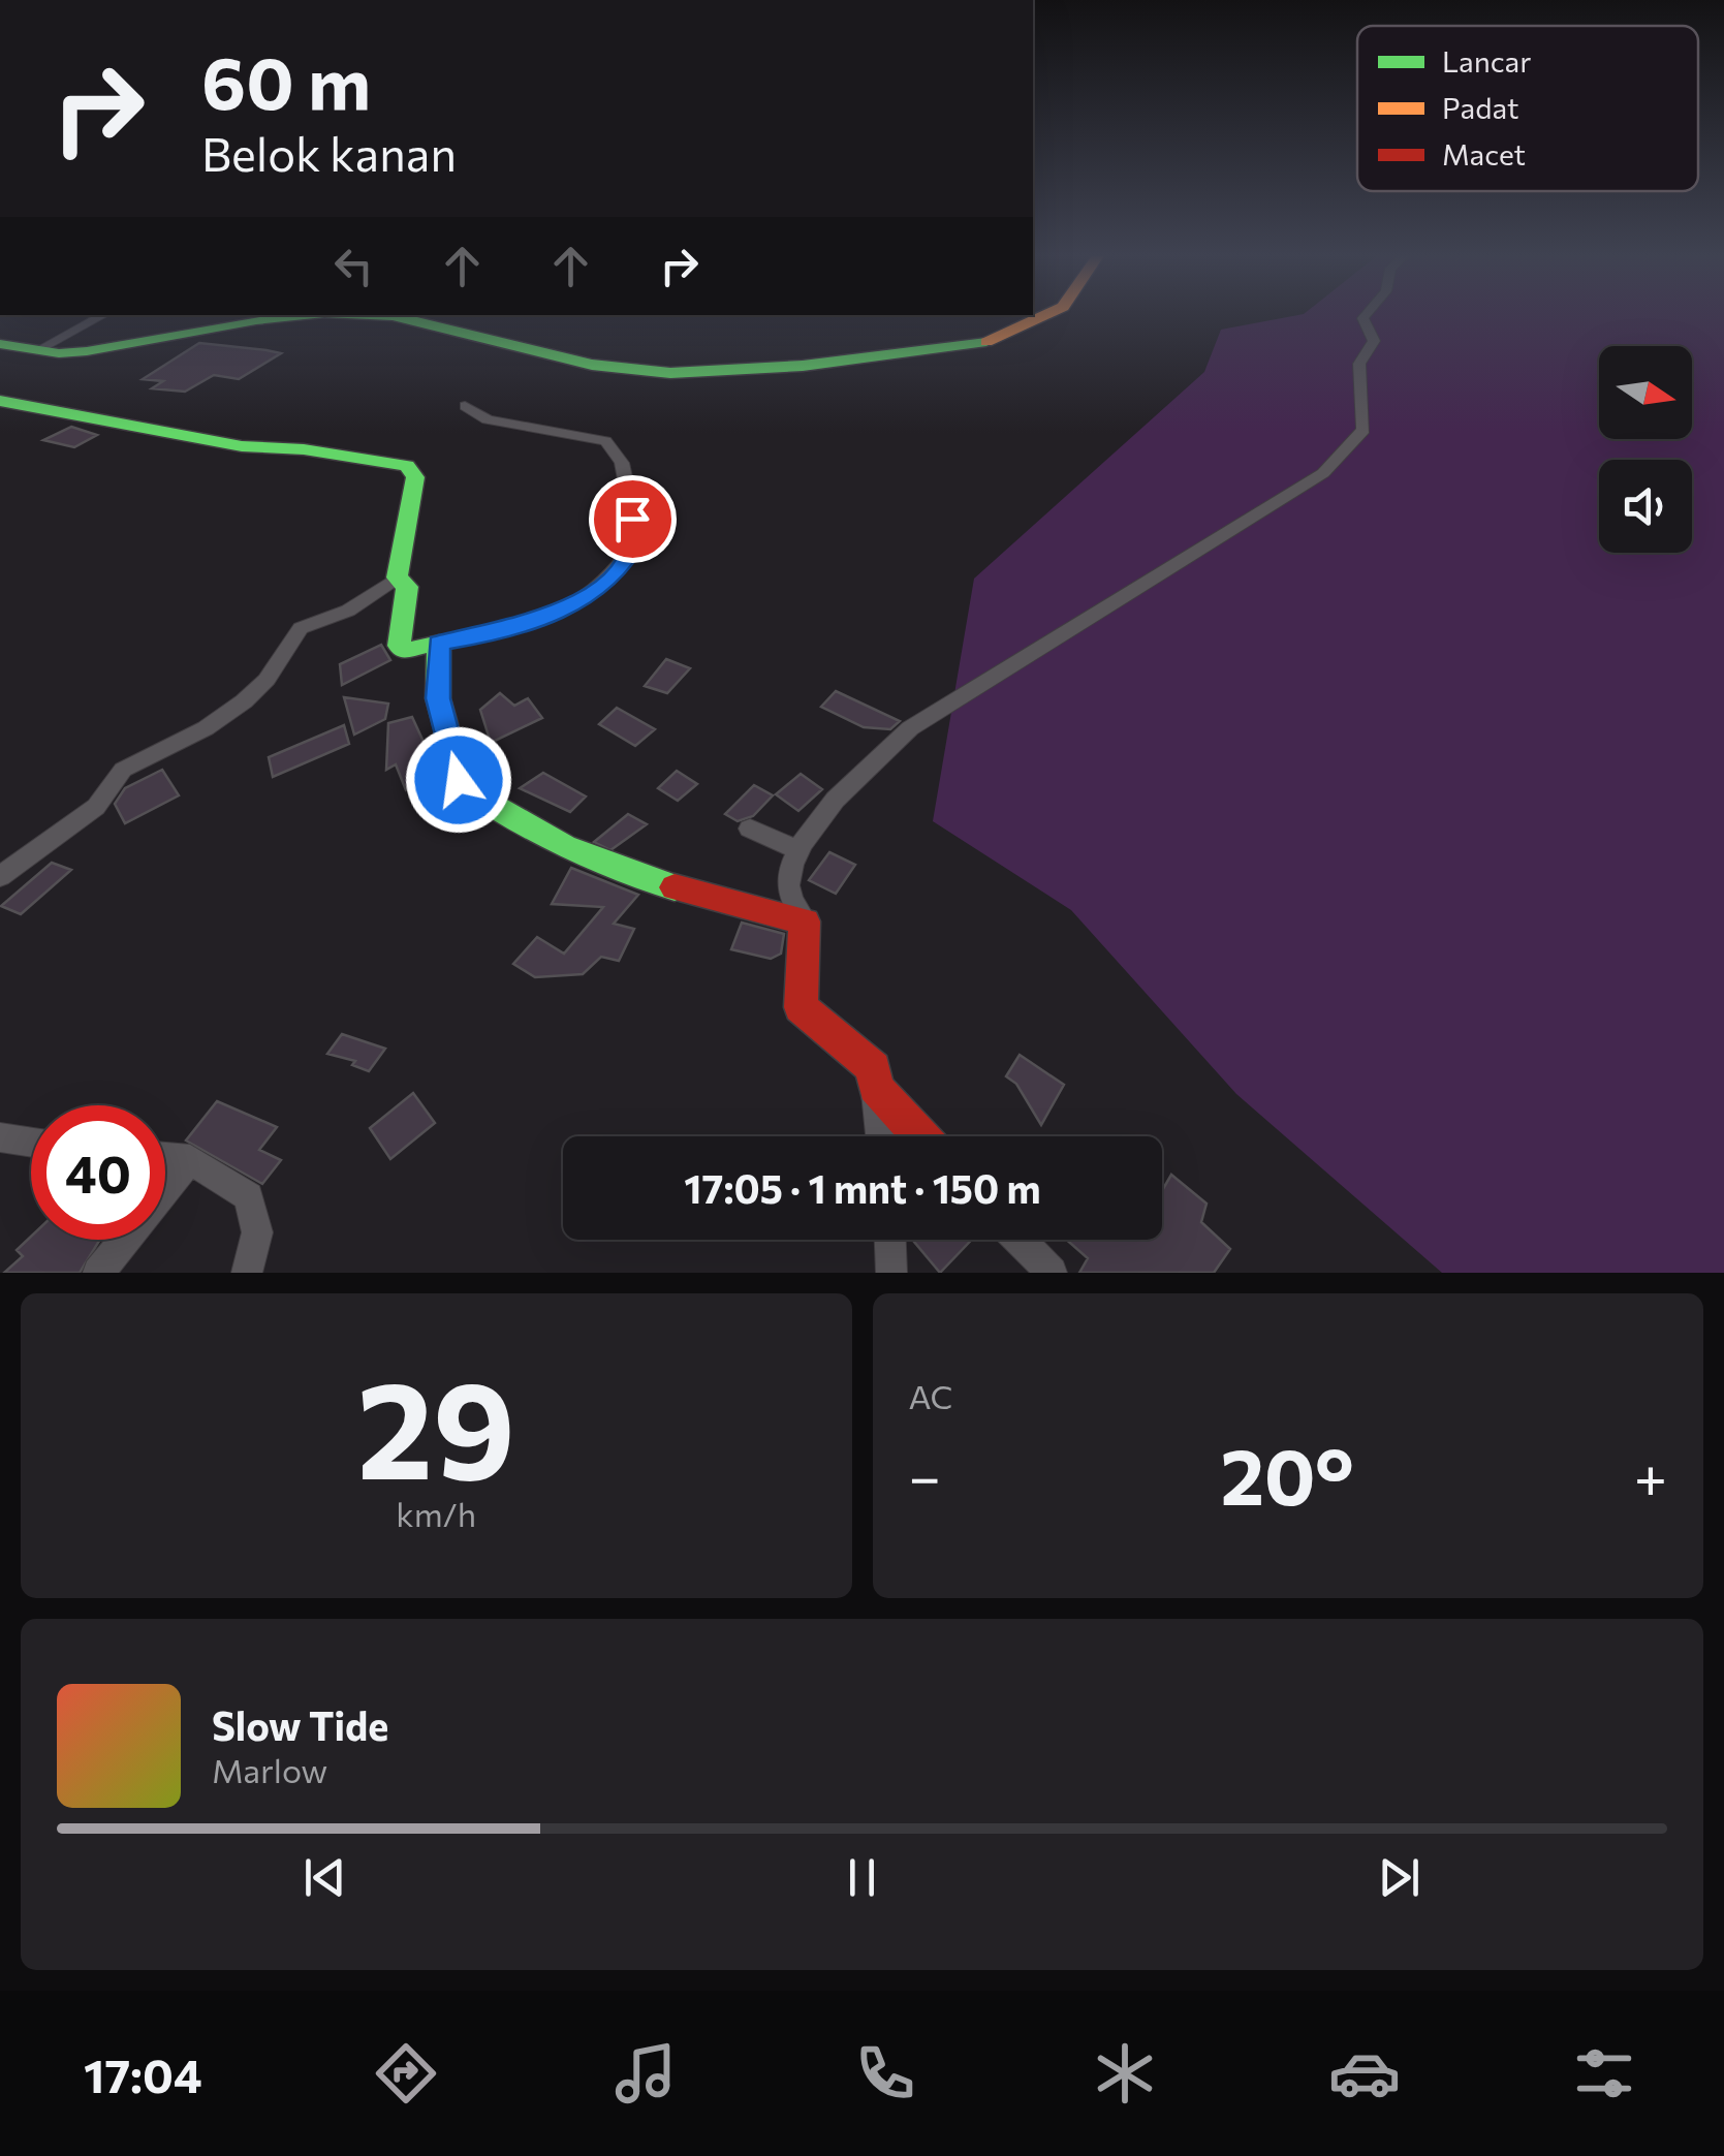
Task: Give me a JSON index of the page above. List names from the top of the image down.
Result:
{
  "legend": ["Lancar", "Padat", "Macet"],
  "north": "right",
  "page": {
    "turn": ["60 m", "Belok kanan"],
    "limit": "40",
    "trip": "17:05 · 1 mnt · 150 m",
    "tile": [
      ["29", "km/h"],
      "AC"
    ],
    "heat": ["−", "20°", "+"],
    "song": ["Slow Tide", "Marlow"],
    "tabs": "17:04"
  }
}
